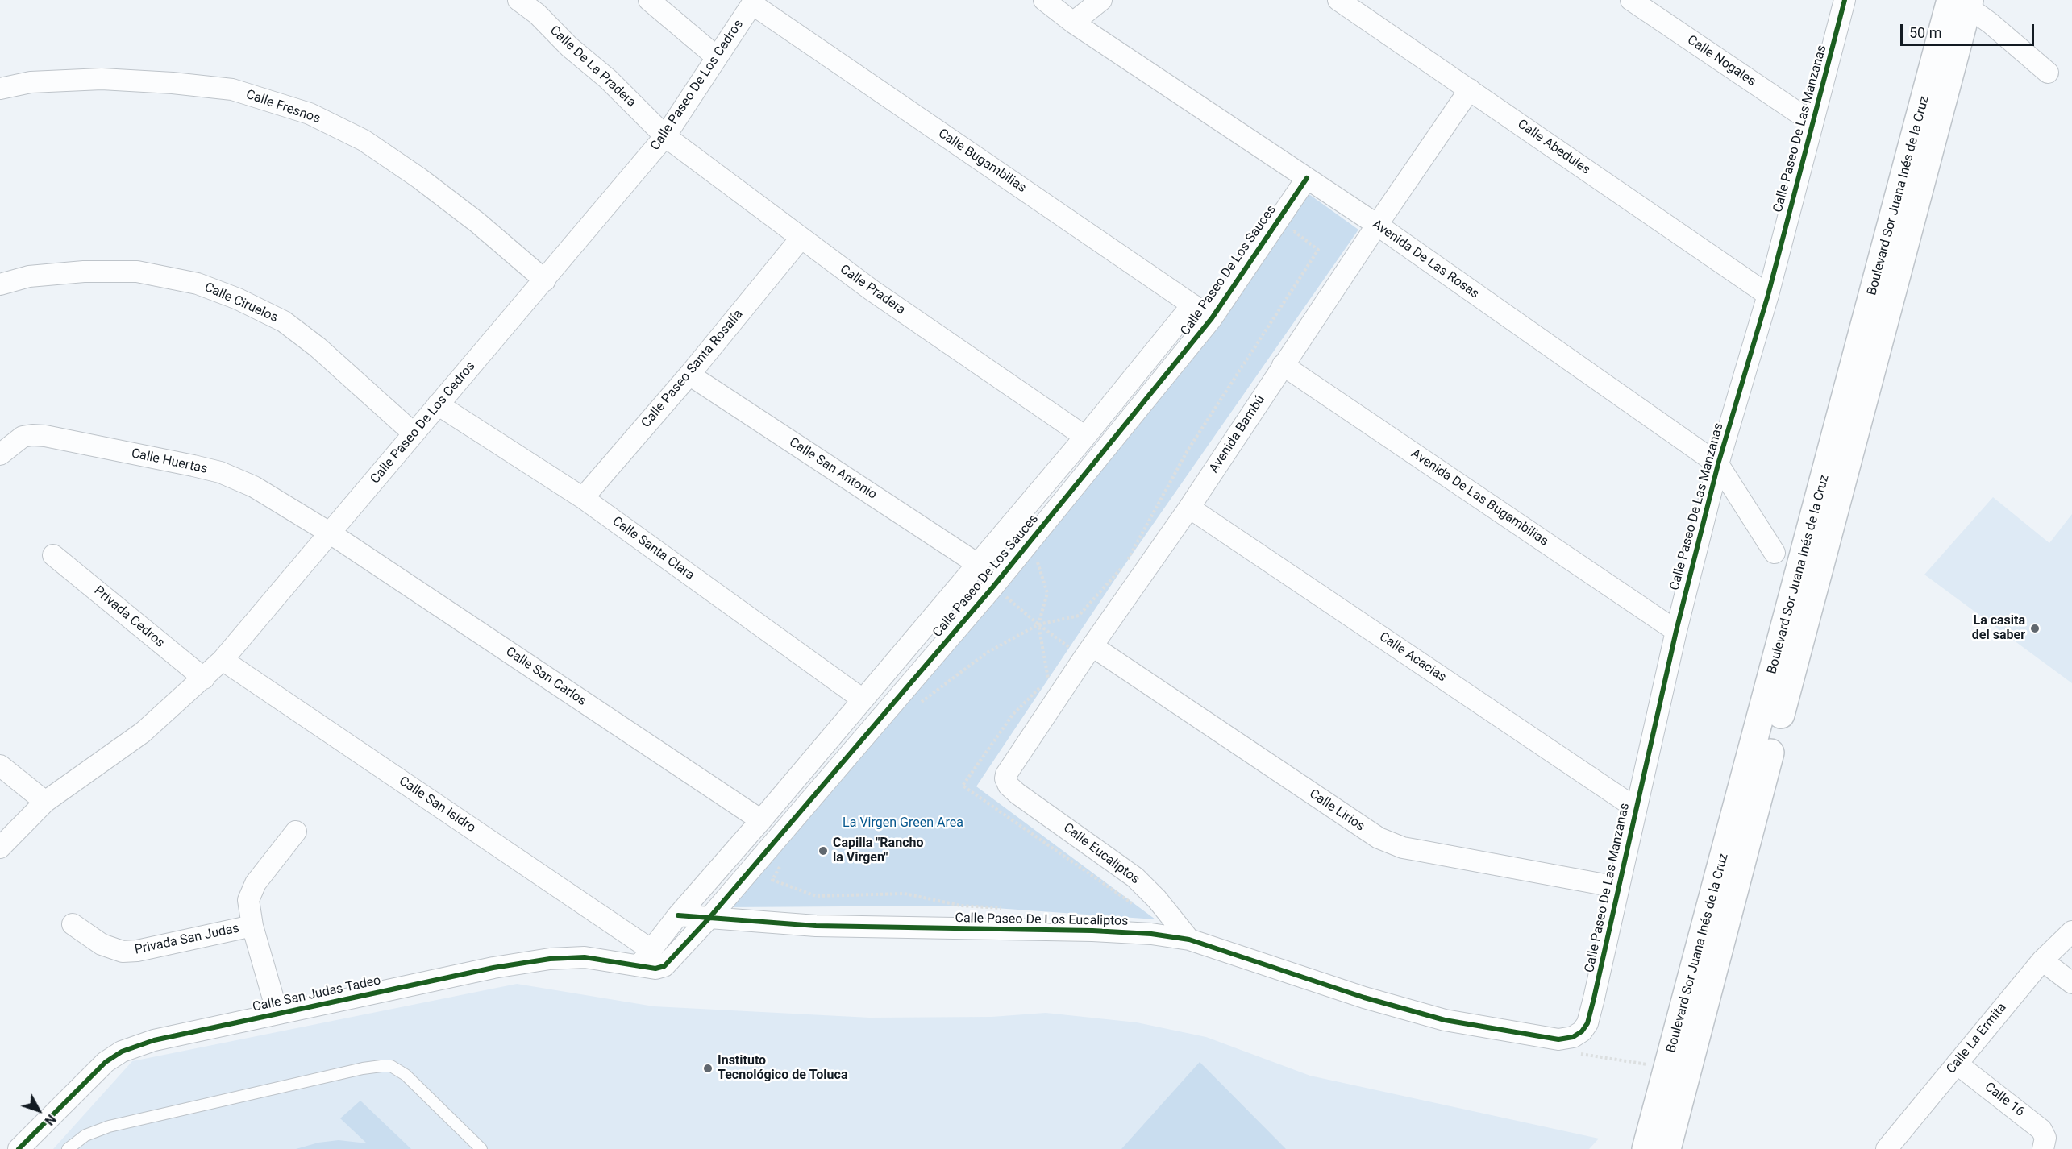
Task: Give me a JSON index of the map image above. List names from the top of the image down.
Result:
{
  "streets": {
    "main road": ["Boulevard Sor Juana Inés de la Cruz"],
    "street": [
      "Calle Nogales",
      "Calle De La Pradera",
      "Calle Paseo De Los Cedros",
      "Calle Fresnos",
      "Calle Paseo De Las Manzanas",
      "Calle Abedules",
      "Calle Bugambilias",
      "Avenida De Las Rosas",
      "Calle Paseo De Los Sauces",
      "Calle Pradera",
      "Calle Ciruelos",
      "Calle Paseo Santa Rosalía",
      "Avenida Bambú",
      "Calle Huertas",
      "Calle San Antonio",
      "Avenida De Las Bugambilias",
      "Calle Santa Clara",
      "Privada Cedros",
      "Calle Acacias",
      "Calle San Carlos",
      "Calle San Isidro",
      "Calle Lirios",
      "Calle Eucaliptos",
      "Calle Paseo De Los Eucaliptos",
      "Privada San Judas",
      "Calle San Judas Tadeo",
      "Calle La Ermita",
      "Calle 16"
    ]
  },
  "crossings": [
    ["Calle Nogales", "Calle Paseo De Las Manzanas"],
    ["Calle De La Pradera", "Calle Paseo De Los Cedros"],
    ["Calle De La Pradera", "Calle Pradera"],
    ["Calle Paseo De Los Cedros", "Calle Fresnos"],
    ["Calle Paseo De Los Cedros", "Calle Bugambilias"],
    ["Calle Paseo De Los Cedros", "Calle Pradera"],
    ["Calle Paseo De Los Cedros", "Calle Ciruelos"],
    ["Calle Paseo De Los Cedros", "Calle Huertas"],
    ["Calle Paseo De Los Cedros", "Calle Santa Clara"],
    ["Calle Paseo De Los Cedros", "Privada Cedros"],
    ["Calle Paseo De Los Cedros", "Calle San Carlos"],
    ["Calle Paseo De Los Cedros", "Calle San Isidro"],
    ["Calle Paseo De Las Manzanas", "Calle Abedules"],
    ["Calle Paseo De Las Manzanas", "Avenida De Las Rosas"],
    ["Calle Paseo De Las Manzanas", "Avenida De Las Bugambilias"],
    ["Calle Paseo De Las Manzanas", "Calle Acacias"],
    ["Calle Paseo De Las Manzanas", "Calle Lirios"],
    ["Calle Paseo De Las Manzanas", "Calle Paseo De Los Eucaliptos"],
    ["Calle Abedules", "Avenida Bambú"],
    ["Calle Bugambilias", "Calle Paseo De Los Sauces"],
    ["Avenida De Las Rosas", "Calle Paseo De Los Sauces"],
    ["Avenida De Las Rosas", "Avenida Bambú"],
    ["Calle Paseo De Los Sauces", "Calle Pradera"],
    ["Calle Paseo De Los Sauces", "Calle San Antonio"],
    ["Calle Paseo De Los Sauces", "Calle Santa Clara"],
    ["Calle Paseo De Los Sauces", "Calle San Carlos"],
    ["Calle Paseo De Los Sauces", "Calle San Isidro"],
    ["Calle Paseo De Los Sauces", "Calle Paseo De Los Eucaliptos"],
    ["Calle Paseo De Los Sauces", "Calle San Judas Tadeo"],
    ["Calle Pradera", "Calle Paseo Santa Rosalía"],
    ["Calle Paseo Santa Rosalía", "Calle San Antonio"],
    ["Calle Paseo Santa Rosalía", "Calle Santa Clara"],
    ["Avenida Bambú", "Avenida De Las Bugambilias"],
    ["Avenida Bambú", "Calle Acacias"],
    ["Avenida Bambú", "Calle Lirios"],
    ["Avenida Bambú", "Calle Eucaliptos"],
    ["Calle Huertas", "Calle San Carlos"],
    ["Calle San Isidro", "Calle San Judas Tadeo"],
    ["Calle Eucaliptos", "Calle Paseo De Los Eucaliptos"],
    ["Privada San Judas", "Calle San Judas Tadeo"],
    ["Calle La Ermita", "Calle 16"]
  ],
  "parks": ["La Virgen Green Area"],
  "places": ["La casita del saber", "Capilla \"Rancho la Virgen\"", "Instituto Tecnológico de Toluca"],
  "scale_bar": "50 m",
  "north": "bottom right"
}
